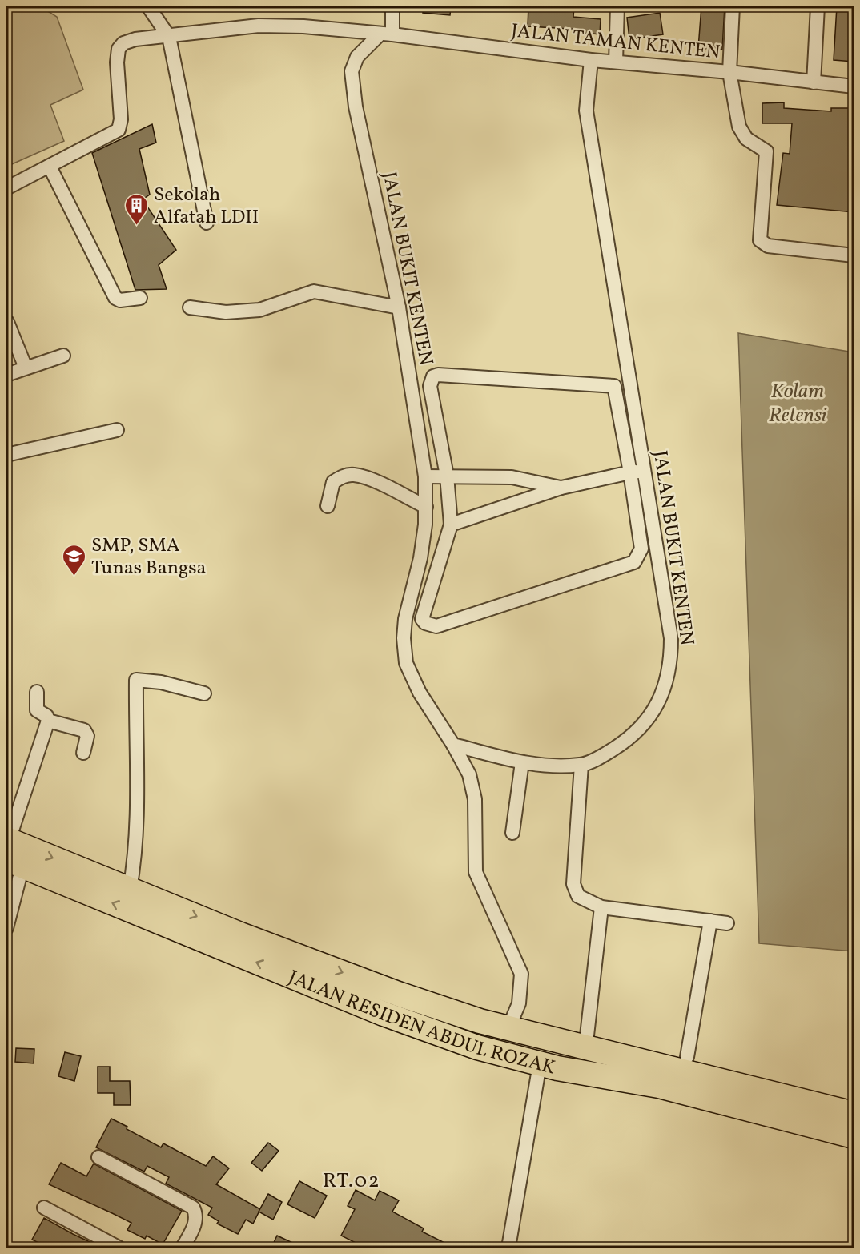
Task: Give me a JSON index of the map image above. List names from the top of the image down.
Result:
{
  "streets": {
    "highway": ["JALAN RESIDEN ABDUL ROZAK"],
    "street": ["JALAN TAMAN KENTEN", "JALAN BUKIT KENTEN"]
  },
  "crossings": [
    ["JALAN TAMAN KENTEN", "JALAN BUKIT KENTEN"]
  ],
  "districts": ["RT.02"],
  "water": ["Kolam Retensi"],
  "places": {
    "building": ["Sekolah Alfatah LDII"],
    "school or university": ["SMP, SMA Tunas Bangsa"]
  }
}
